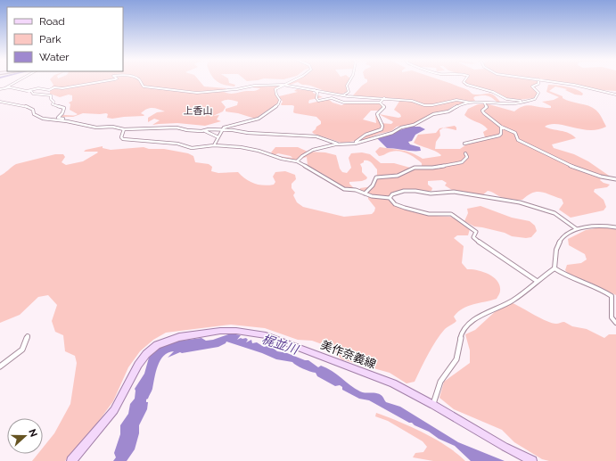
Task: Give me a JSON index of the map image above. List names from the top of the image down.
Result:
{
  "streets": {
    "main road": ["美作奈義線"]
  },
  "districts": ["上香山"],
  "water": ["梶並川"],
  "legend": ["Road", "Park", "Water"],
  "north": "right"
}
